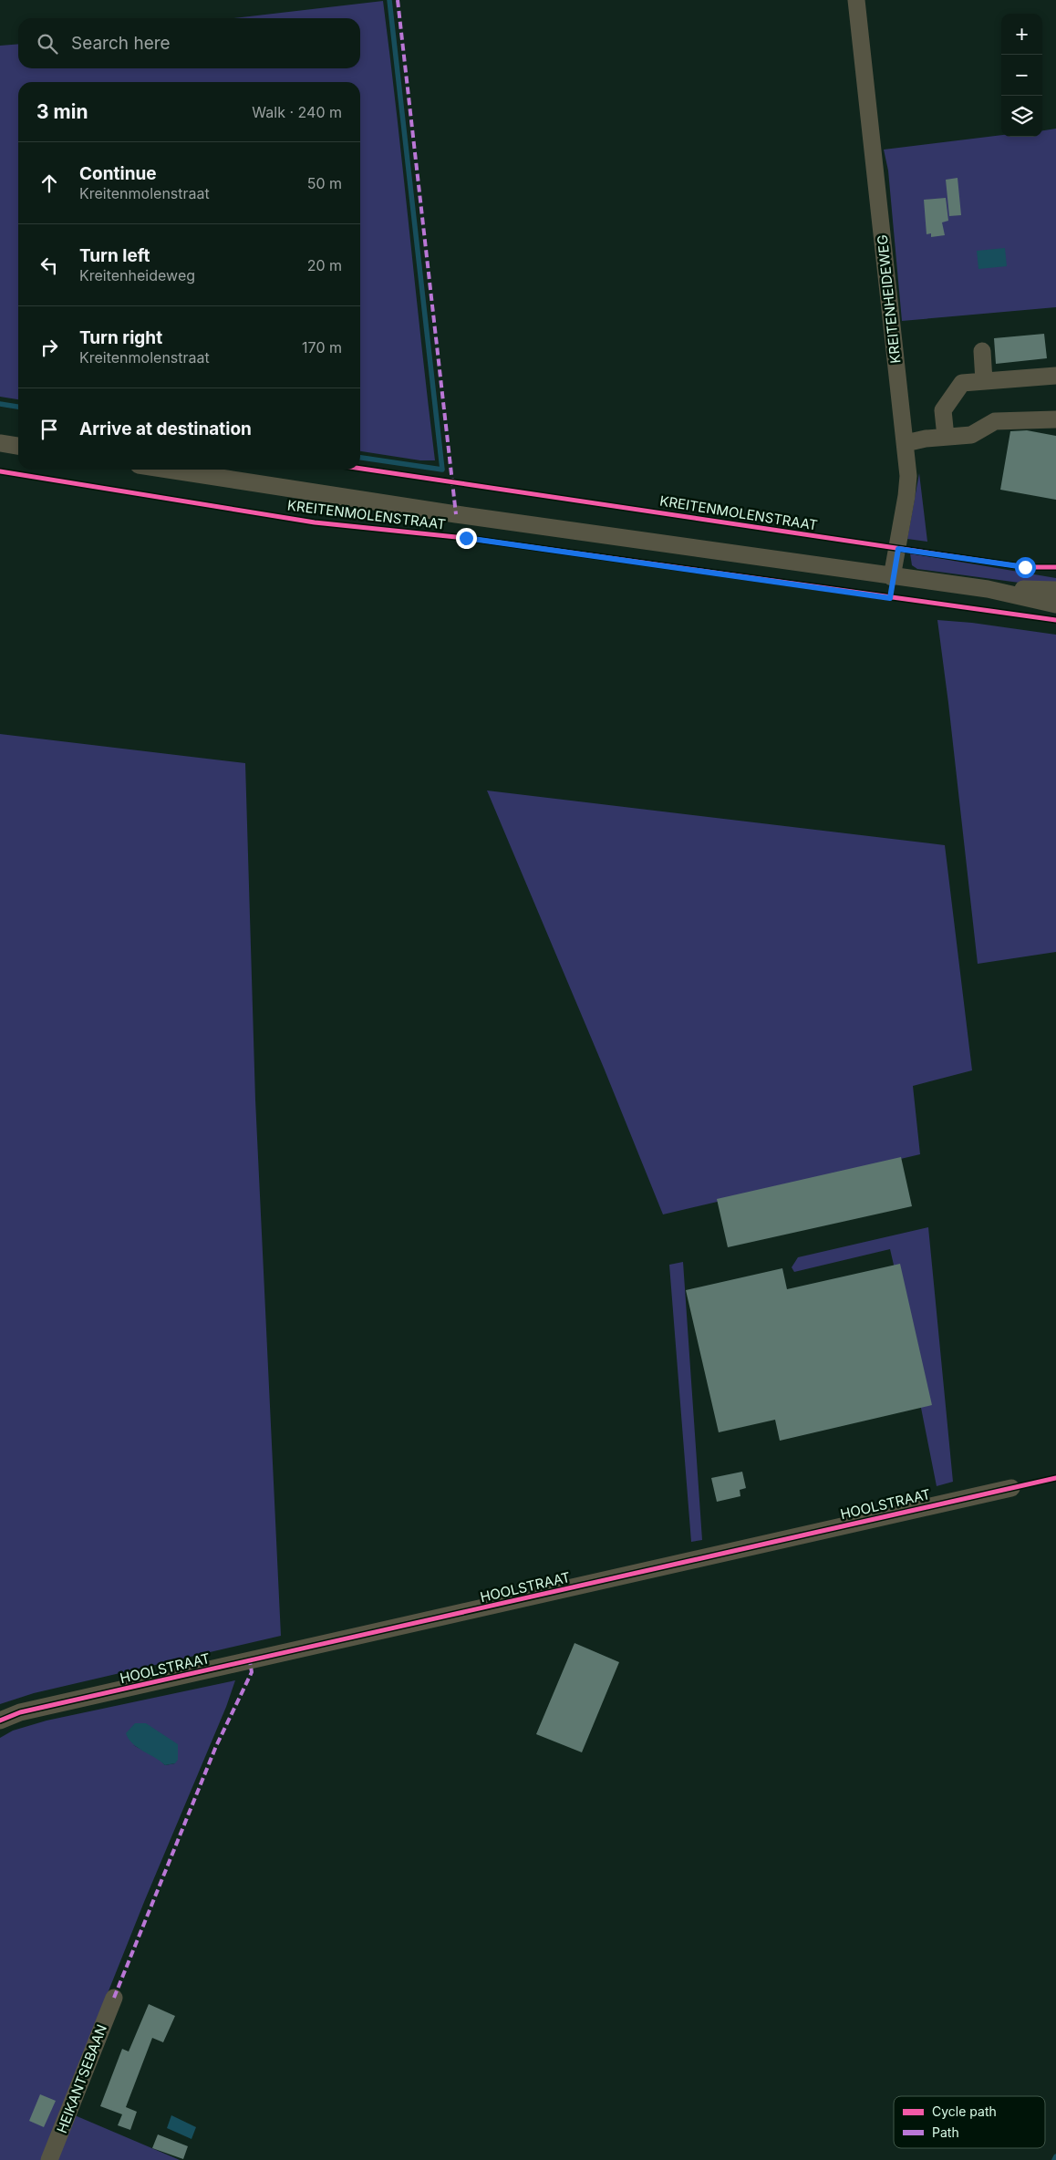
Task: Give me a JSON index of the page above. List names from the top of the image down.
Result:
{
  "streets": {
    "street": [
      "KREITENHEIDEWEG",
      "KREITENMOLENSTRAAT",
      "HOOLSTRAAT",
      "HEIKANTSEBAAN"
    ]
  },
  "crossings": [
    ["KREITENHEIDEWEG", "KREITENMOLENSTRAAT"]
  ],
  "legend": ["Cycle path", "Path"],
  "page": {
    "map_buttons": ["+", "−"],
    "search": "Search here",
    "heading": ["3 min", "Walk · 240 m"],
    "list": [
      ["Continue", "Kreitenmolenstraat", "50 m"],
      ["Turn left", "Kreitenheideweg", "20 m"],
      ["Turn right", "Kreitenmolenstraat", "170 m"],
      "Arrive at destination"
    ]
  }
}
